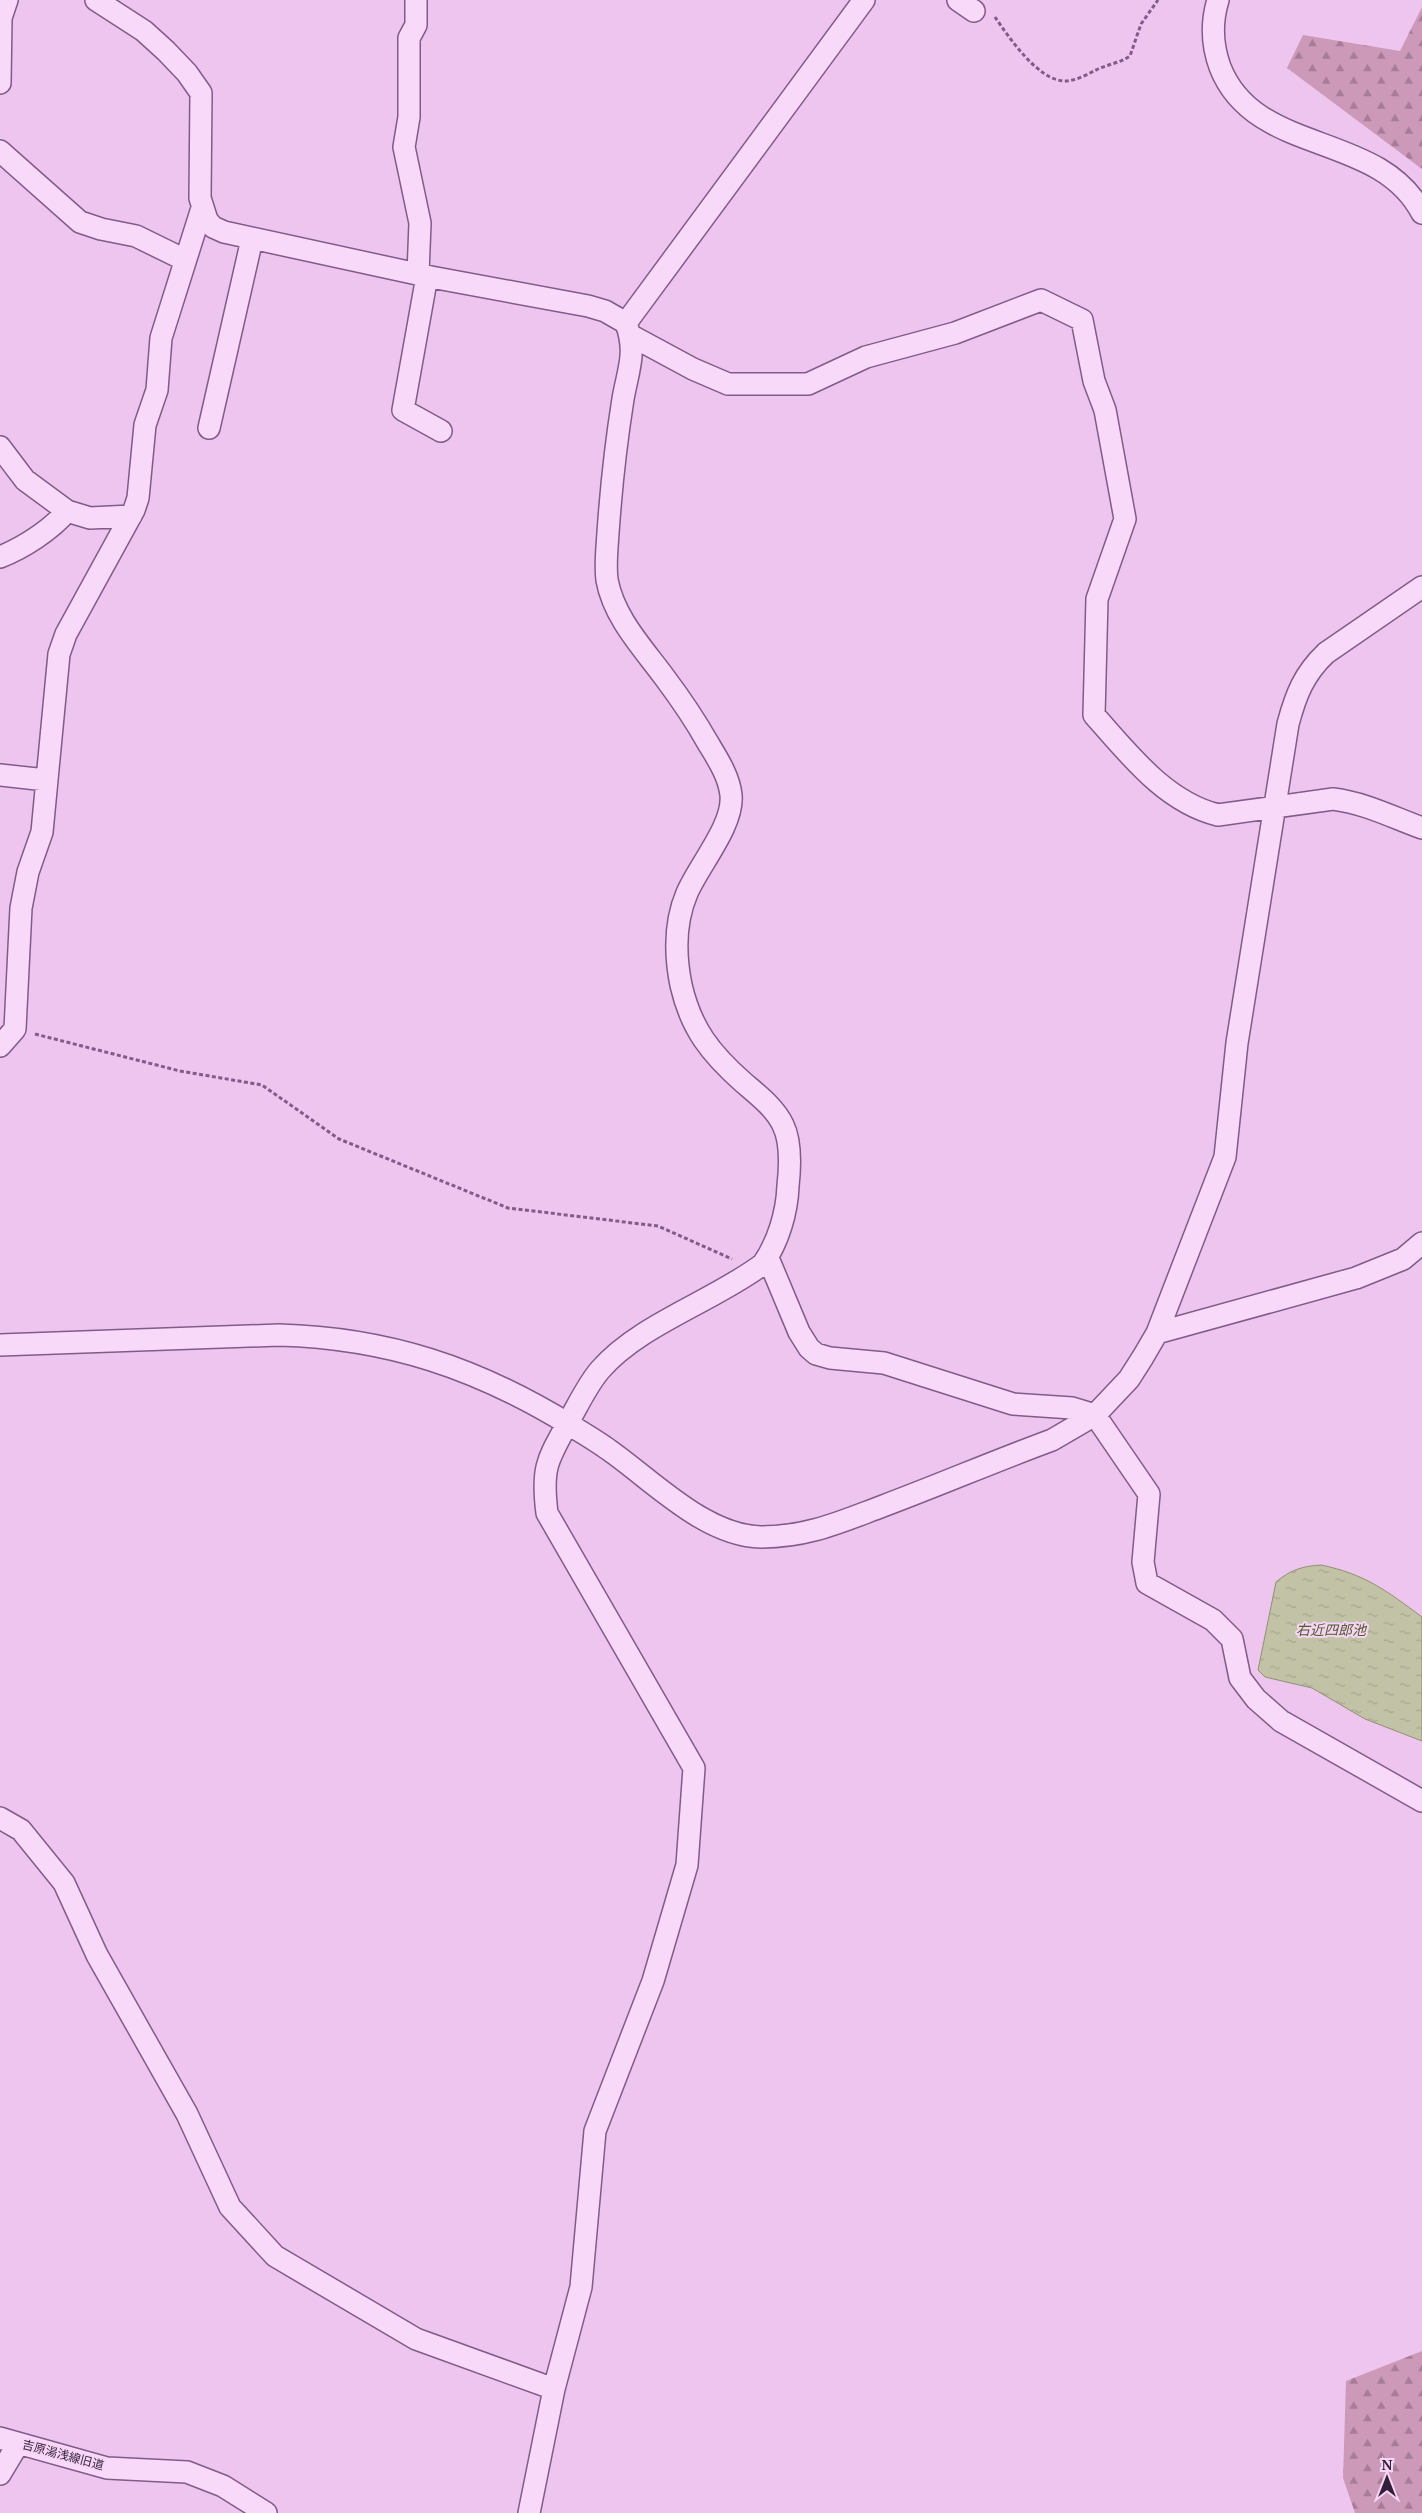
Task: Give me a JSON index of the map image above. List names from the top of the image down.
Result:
{
  "streets": {
    "street": ["吉原湯浅線旧道"]
  },
  "water": ["右近四郎池"],
  "north": "top"
}
